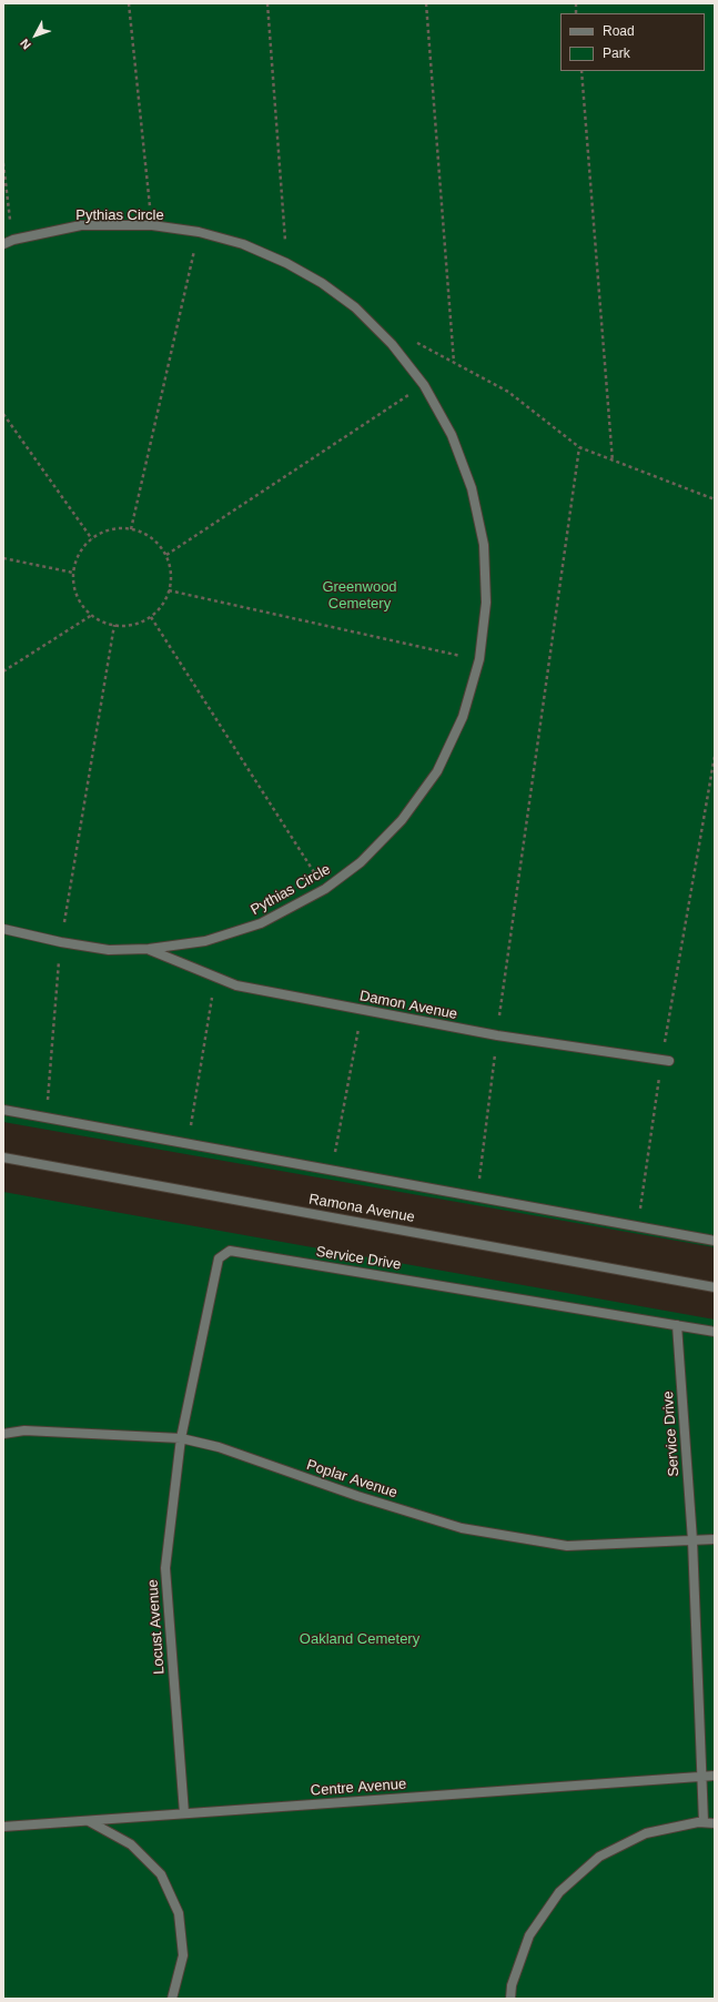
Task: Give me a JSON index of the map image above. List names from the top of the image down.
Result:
{
  "streets": {
    "street": [
      "Pythias Circle",
      "Damon Avenue",
      "Ramona Avenue",
      "Service Drive",
      "Poplar Avenue",
      "Locust Avenue",
      "Centre Avenue"
    ]
  },
  "crossings": [
    ["Pythias Circle", "Damon Avenue"],
    ["Service Drive", "Poplar Avenue"],
    ["Service Drive", "Locust Avenue"],
    ["Service Drive", "Centre Avenue"],
    ["Poplar Avenue", "Locust Avenue"],
    ["Locust Avenue", "Centre Avenue"]
  ],
  "parks": ["Greenwood Cemetery", "Oakland Cemetery"],
  "legend": ["Road", "Park"],
  "north": "bottom left"
}
